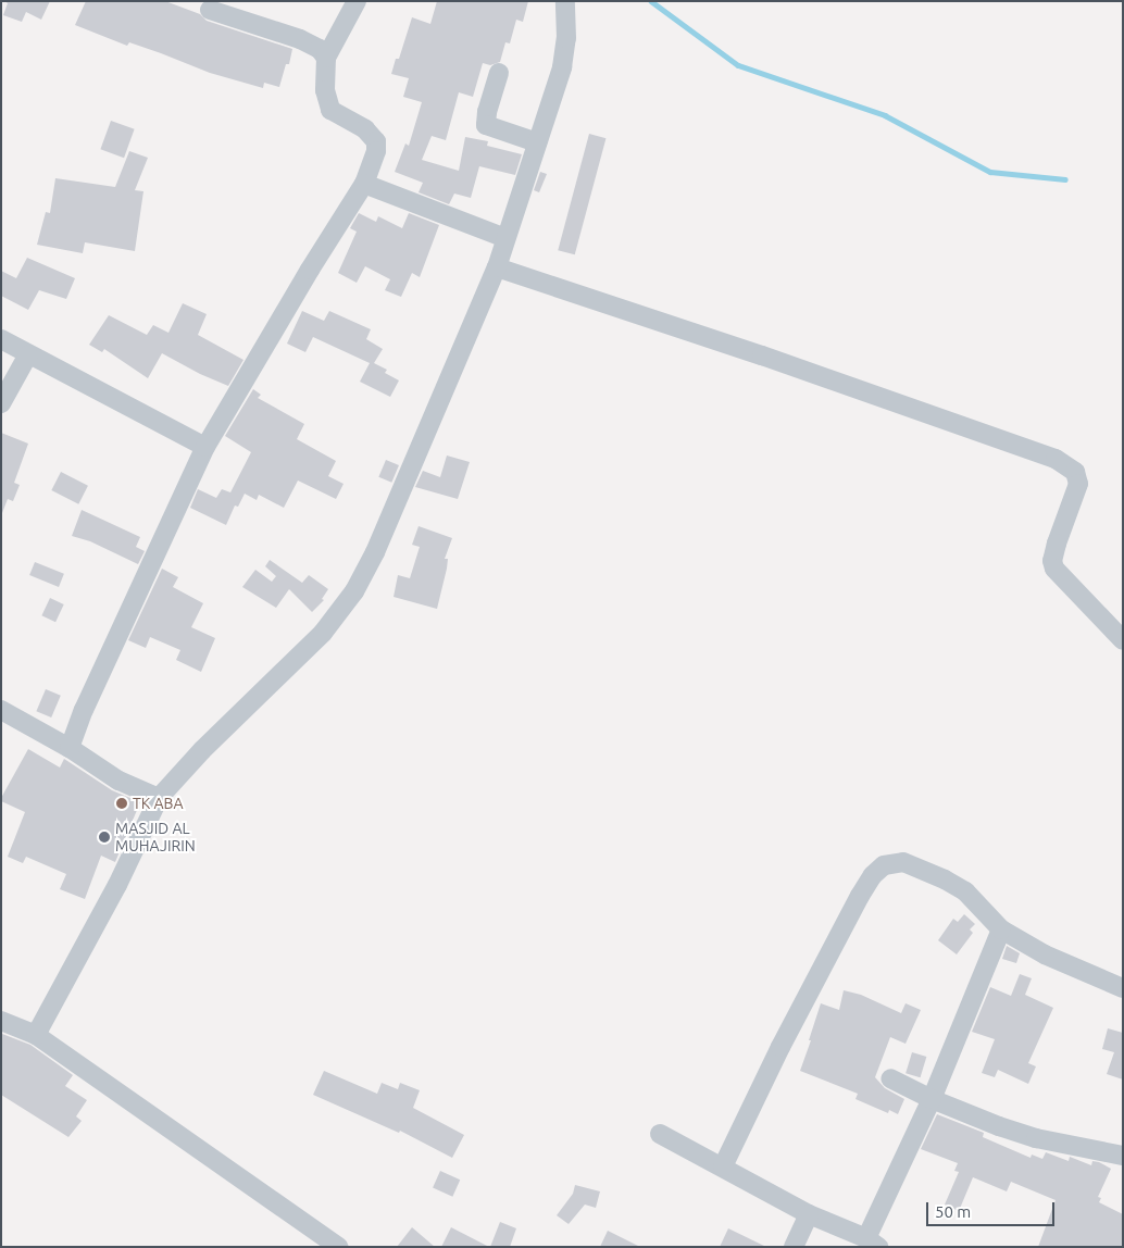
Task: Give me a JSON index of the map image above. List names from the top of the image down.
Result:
{
  "places": ["TK ABA", "MASJID AL MUHAJIRIN"],
  "scale_bar": "50 m"
}
